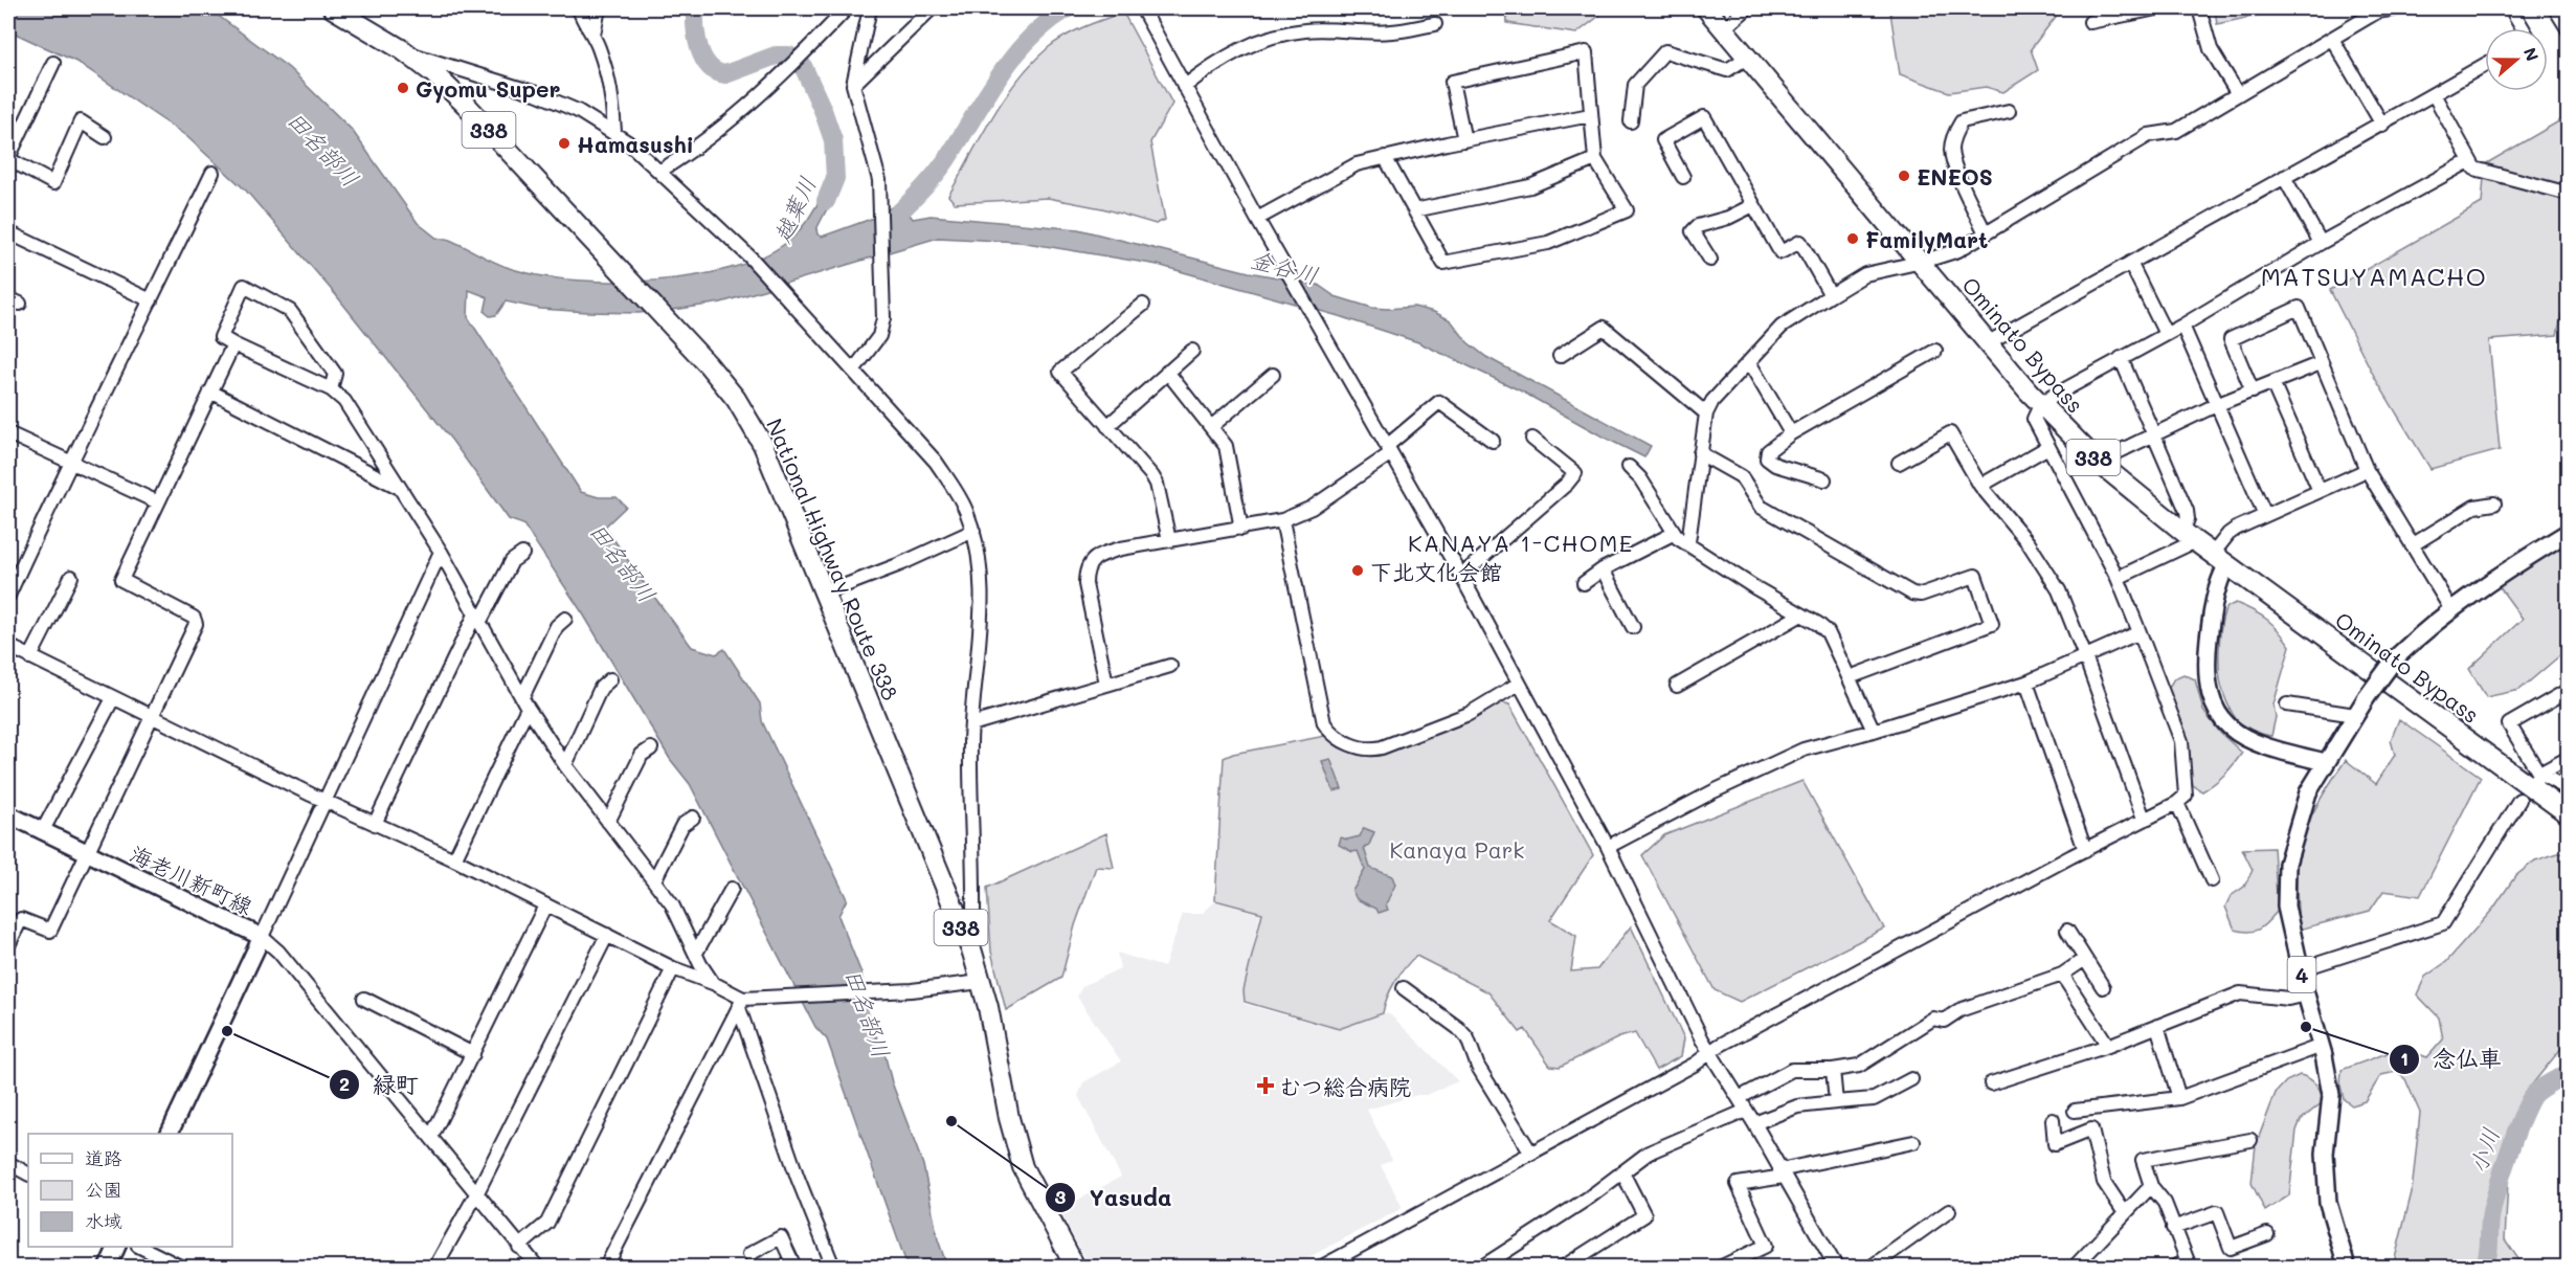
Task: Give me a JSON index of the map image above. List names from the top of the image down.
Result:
{
  "streets": {
    "highway": ["338", "Ominato Bypass", "National Highway Route 338"],
    "main road": ["海老川新町線", "4"]
  },
  "districts": ["MATSUYAMACHO", "KANAYA 1-CHOME"],
  "water": [
    "田名部川",
    "越葉川",
    "金谷川",
    "小川"
  ],
  "parks": ["Kanaya Park"],
  "places": {
    "other": [
      "Gyomu Super",
      "Hamasushi",
      "ENEOS",
      "FamilyMart",
      "下北文化会館",
      "念仏車",
      "緑町",
      "Yasuda"
    ],
    "health": ["むつ総合病院"]
  },
  "legend": ["道路", "公園", "水域"],
  "north": "right"
}
